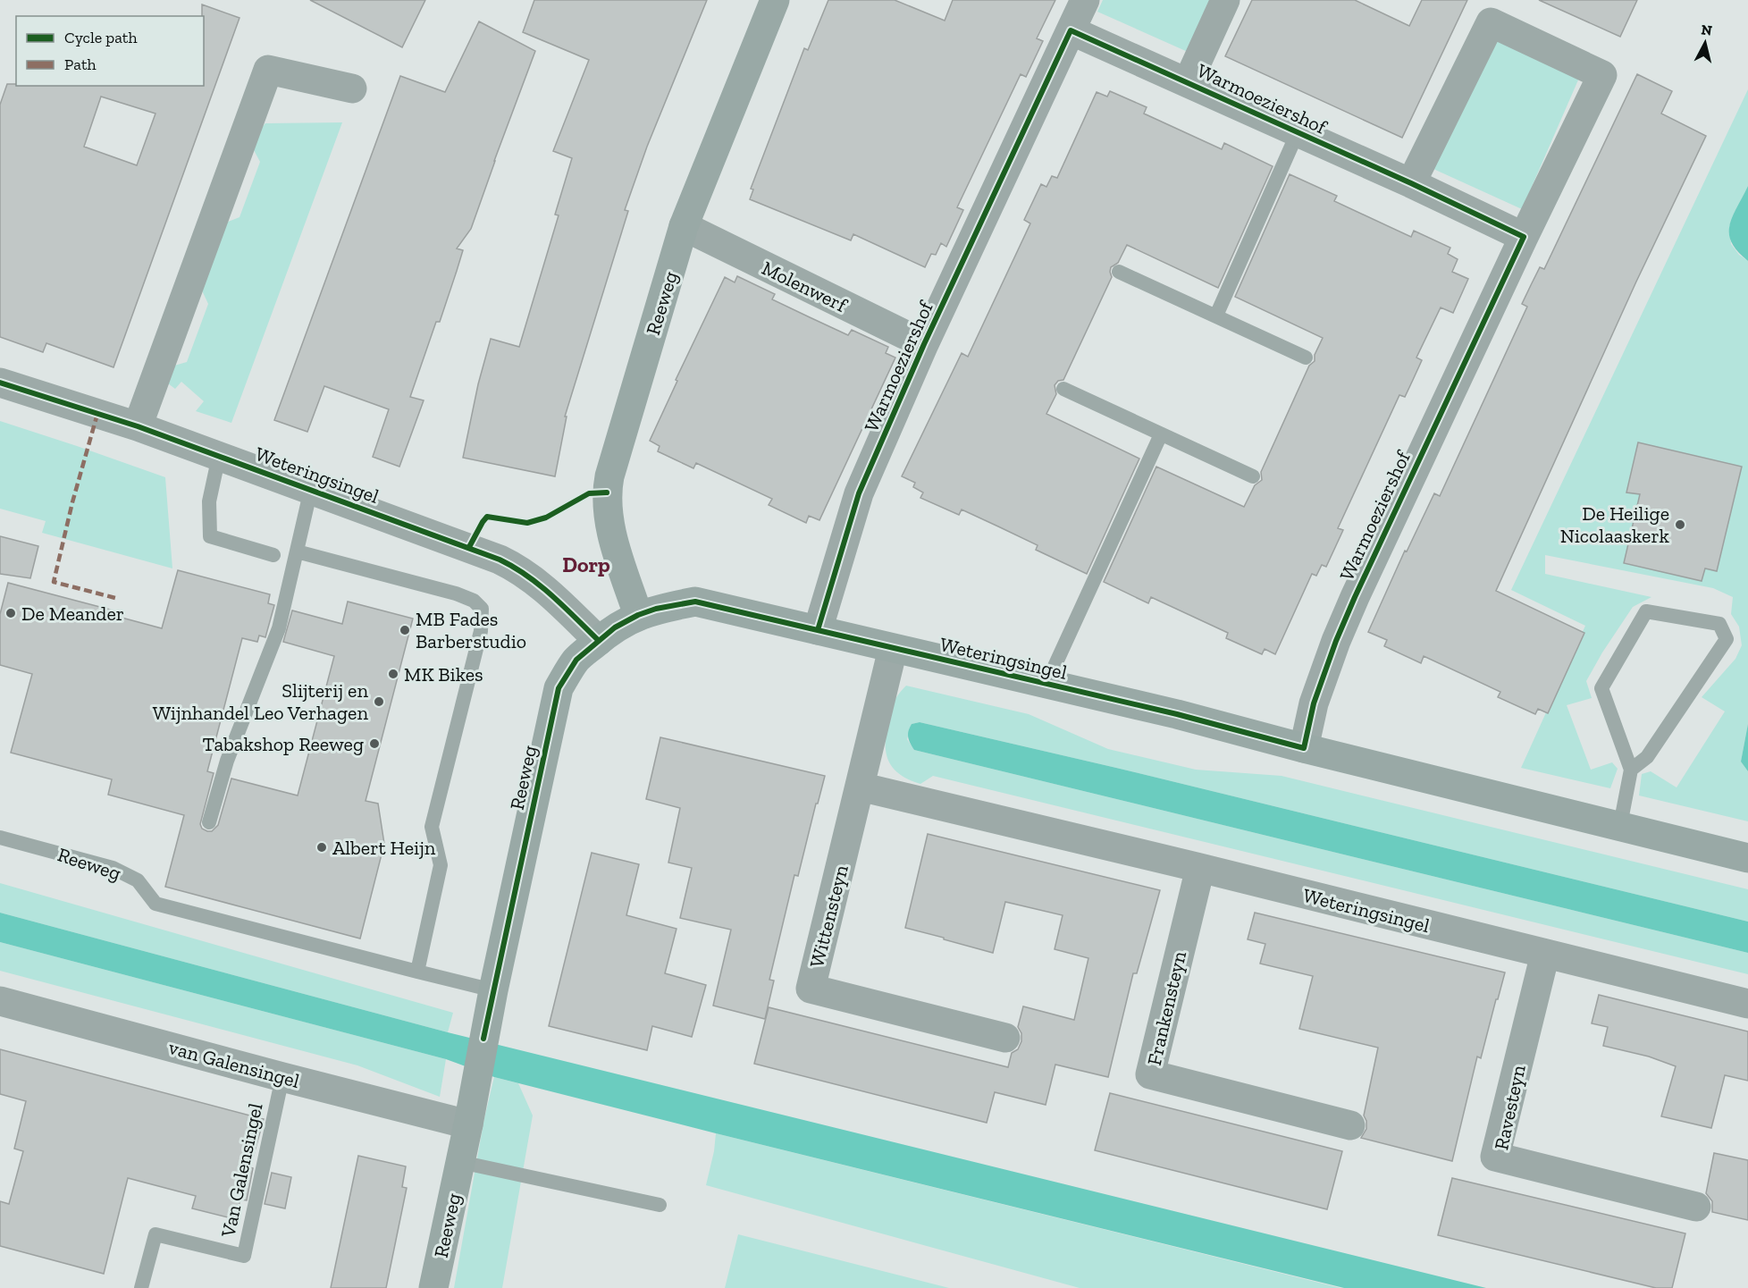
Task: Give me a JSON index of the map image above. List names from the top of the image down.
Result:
{
  "streets": {
    "main road": ["Reeweg", "Weteringsingel"],
    "street": [
      "Warmoeziershof",
      "Molenwerf",
      "Wittensteyn",
      "Frankensteyn",
      "van Galensingel",
      "Ravesteyn"
    ],
    "lane": ["Van Galensingel"]
  },
  "crossings": [
    ["Warmoeziershof", "Molenwerf"],
    ["Warmoeziershof", "Weteringsingel"],
    ["Molenwerf", "Reeweg"],
    ["Reeweg", "Weteringsingel"],
    ["Reeweg", "van Galensingel"],
    ["Weteringsingel", "Wittensteyn"],
    ["Weteringsingel", "Frankensteyn"],
    ["Weteringsingel", "Ravesteyn"],
    ["van Galensingel", "Van Galensingel"]
  ],
  "districts": ["Dorp"],
  "places": [
    "De Heilige Nicolaaskerk",
    "De Meander",
    "MB Fades Barberstudio",
    "MK Bikes",
    "Slijterij en Wijnhandel Leo Verhagen",
    "Tabakshop Reeweg",
    "Albert Heijn"
  ],
  "legend": ["Cycle path", "Path"],
  "north": "top"
}
